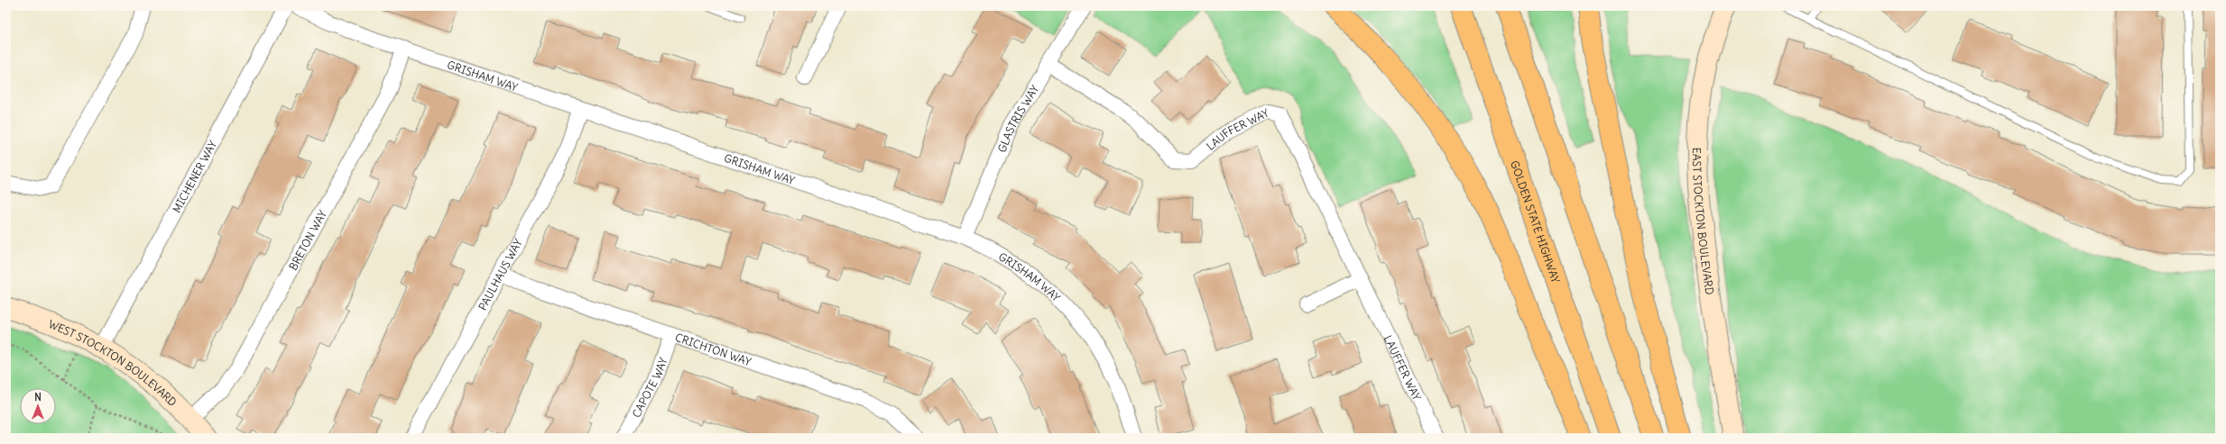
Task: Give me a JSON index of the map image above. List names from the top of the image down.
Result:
{
  "streets": {
    "highway": ["GOLDEN STATE HIGHWAY"],
    "street": [
      "GRISHAM WAY",
      "GLASTRIS WAY",
      "LAUFFER WAY",
      "MICHENER WAY",
      "EAST STOCKTON BOULEVARD",
      "BRETON WAY",
      "PAULHAUS WAY",
      "CRICHTON WAY",
      "WEST STOCKTON BOULEVARD",
      "CAPOTE WAY"
    ]
  },
  "crossings": [
    ["GRISHAM WAY", "GLASTRIS WAY"],
    ["GRISHAM WAY", "BRETON WAY"],
    ["GRISHAM WAY", "PAULHAUS WAY"],
    ["GLASTRIS WAY", "LAUFFER WAY"],
    ["MICHENER WAY", "WEST STOCKTON BOULEVARD"],
    ["BRETON WAY", "WEST STOCKTON BOULEVARD"],
    ["PAULHAUS WAY", "CRICHTON WAY"],
    ["CRICHTON WAY", "CAPOTE WAY"]
  ],
  "north": "top"
}
